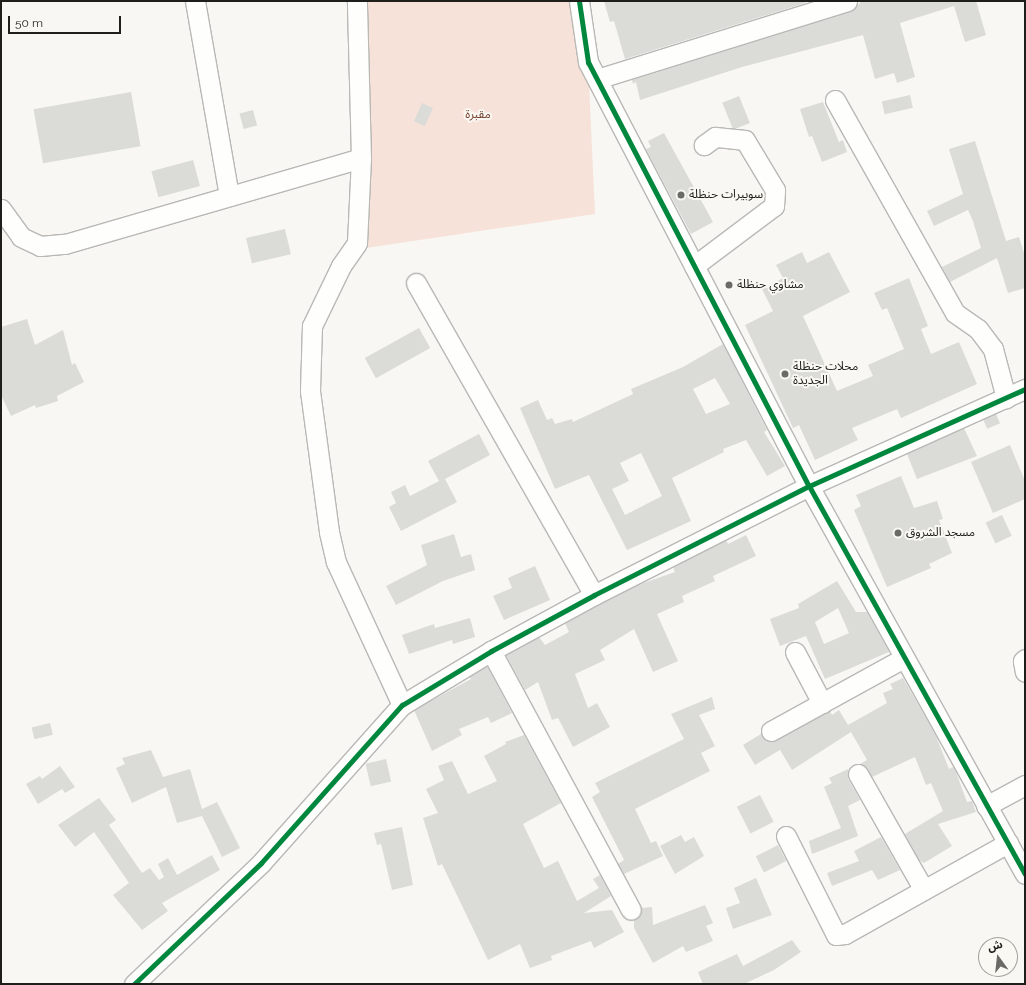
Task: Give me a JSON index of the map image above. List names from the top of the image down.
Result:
{
  "parks": ["مقبرة"],
  "places": [
    "سوبيرات حنظلة",
    "مشاوي حنظلة",
    "محلات حنظلة الجديدة",
    "مسجد الشروق"
  ],
  "scale_bar": "50 m",
  "north": "top"
}
